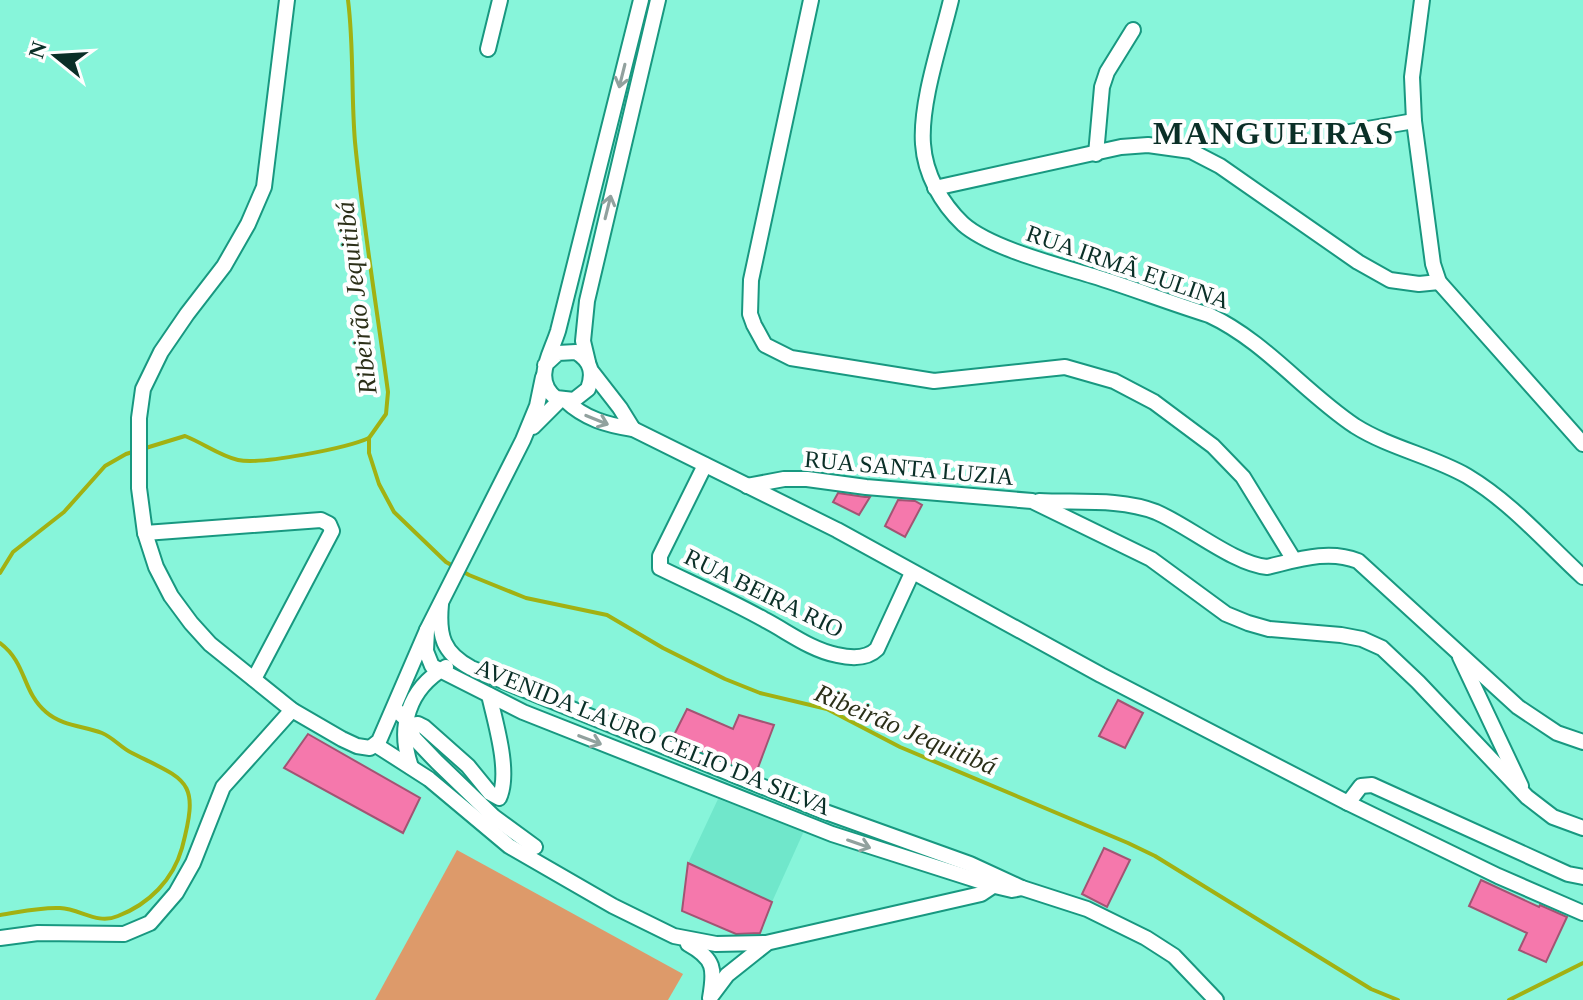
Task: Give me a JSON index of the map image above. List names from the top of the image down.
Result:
{
  "streets": {
    "street": [
      "RUA IRMÃ EULINA",
      "RUA SANTA LUZIA",
      "RUA BEIRA RIO",
      "AVENIDA LAURO CELIO DA SILVA"
    ]
  },
  "districts": ["MANGUEIRAS"],
  "water": ["Ribeirão Jequitibá"],
  "north": "left"
}
